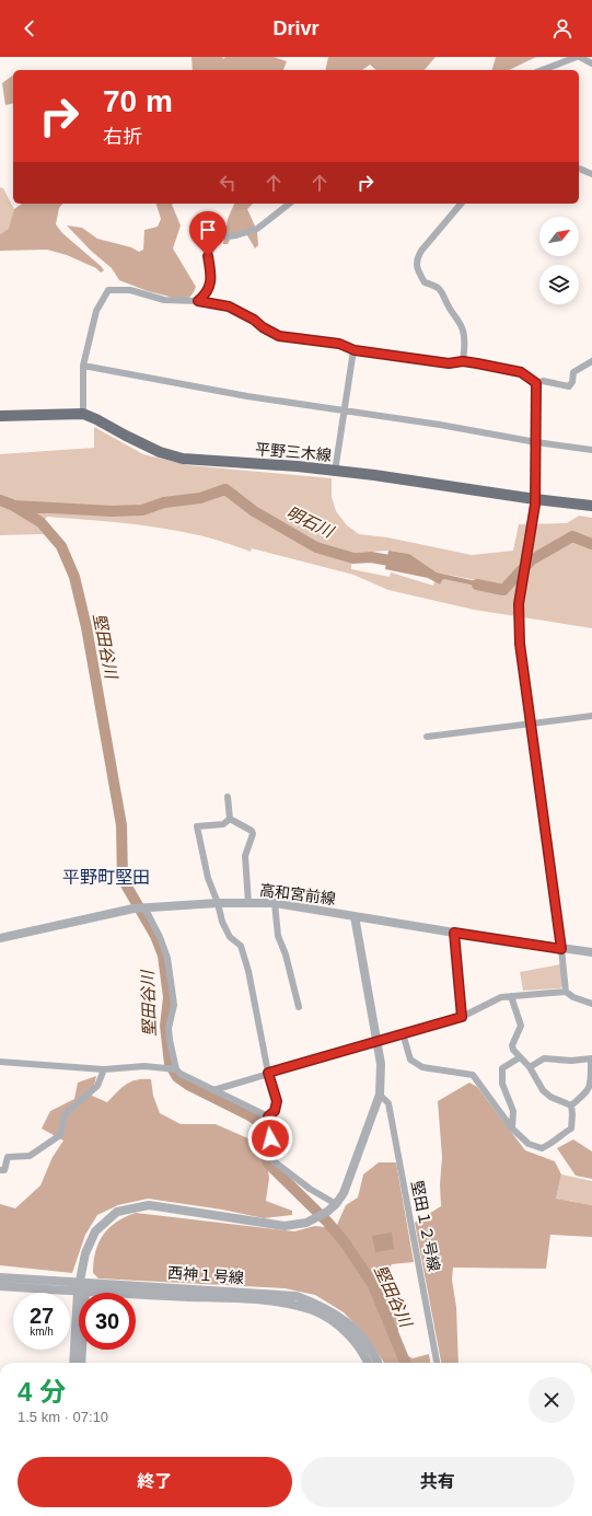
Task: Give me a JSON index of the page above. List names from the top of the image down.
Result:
{
  "streets": {
    "main road": ["平野三木線"],
    "street": ["高和宮前線", "堅田１２号線", "西神１号線"]
  },
  "districts": ["平野町堅田"],
  "water": ["明石川", "堅田谷川"],
  "north": "top right",
  "page": {
    "header": "Drivr",
    "turn": ["70 m", "右折"],
    "speed": "27 km/h",
    "limit": "30",
    "heading": ["4 分", "1.5 km · 07:10"],
    "buttons": ["終了", "共有"]
  }
}
